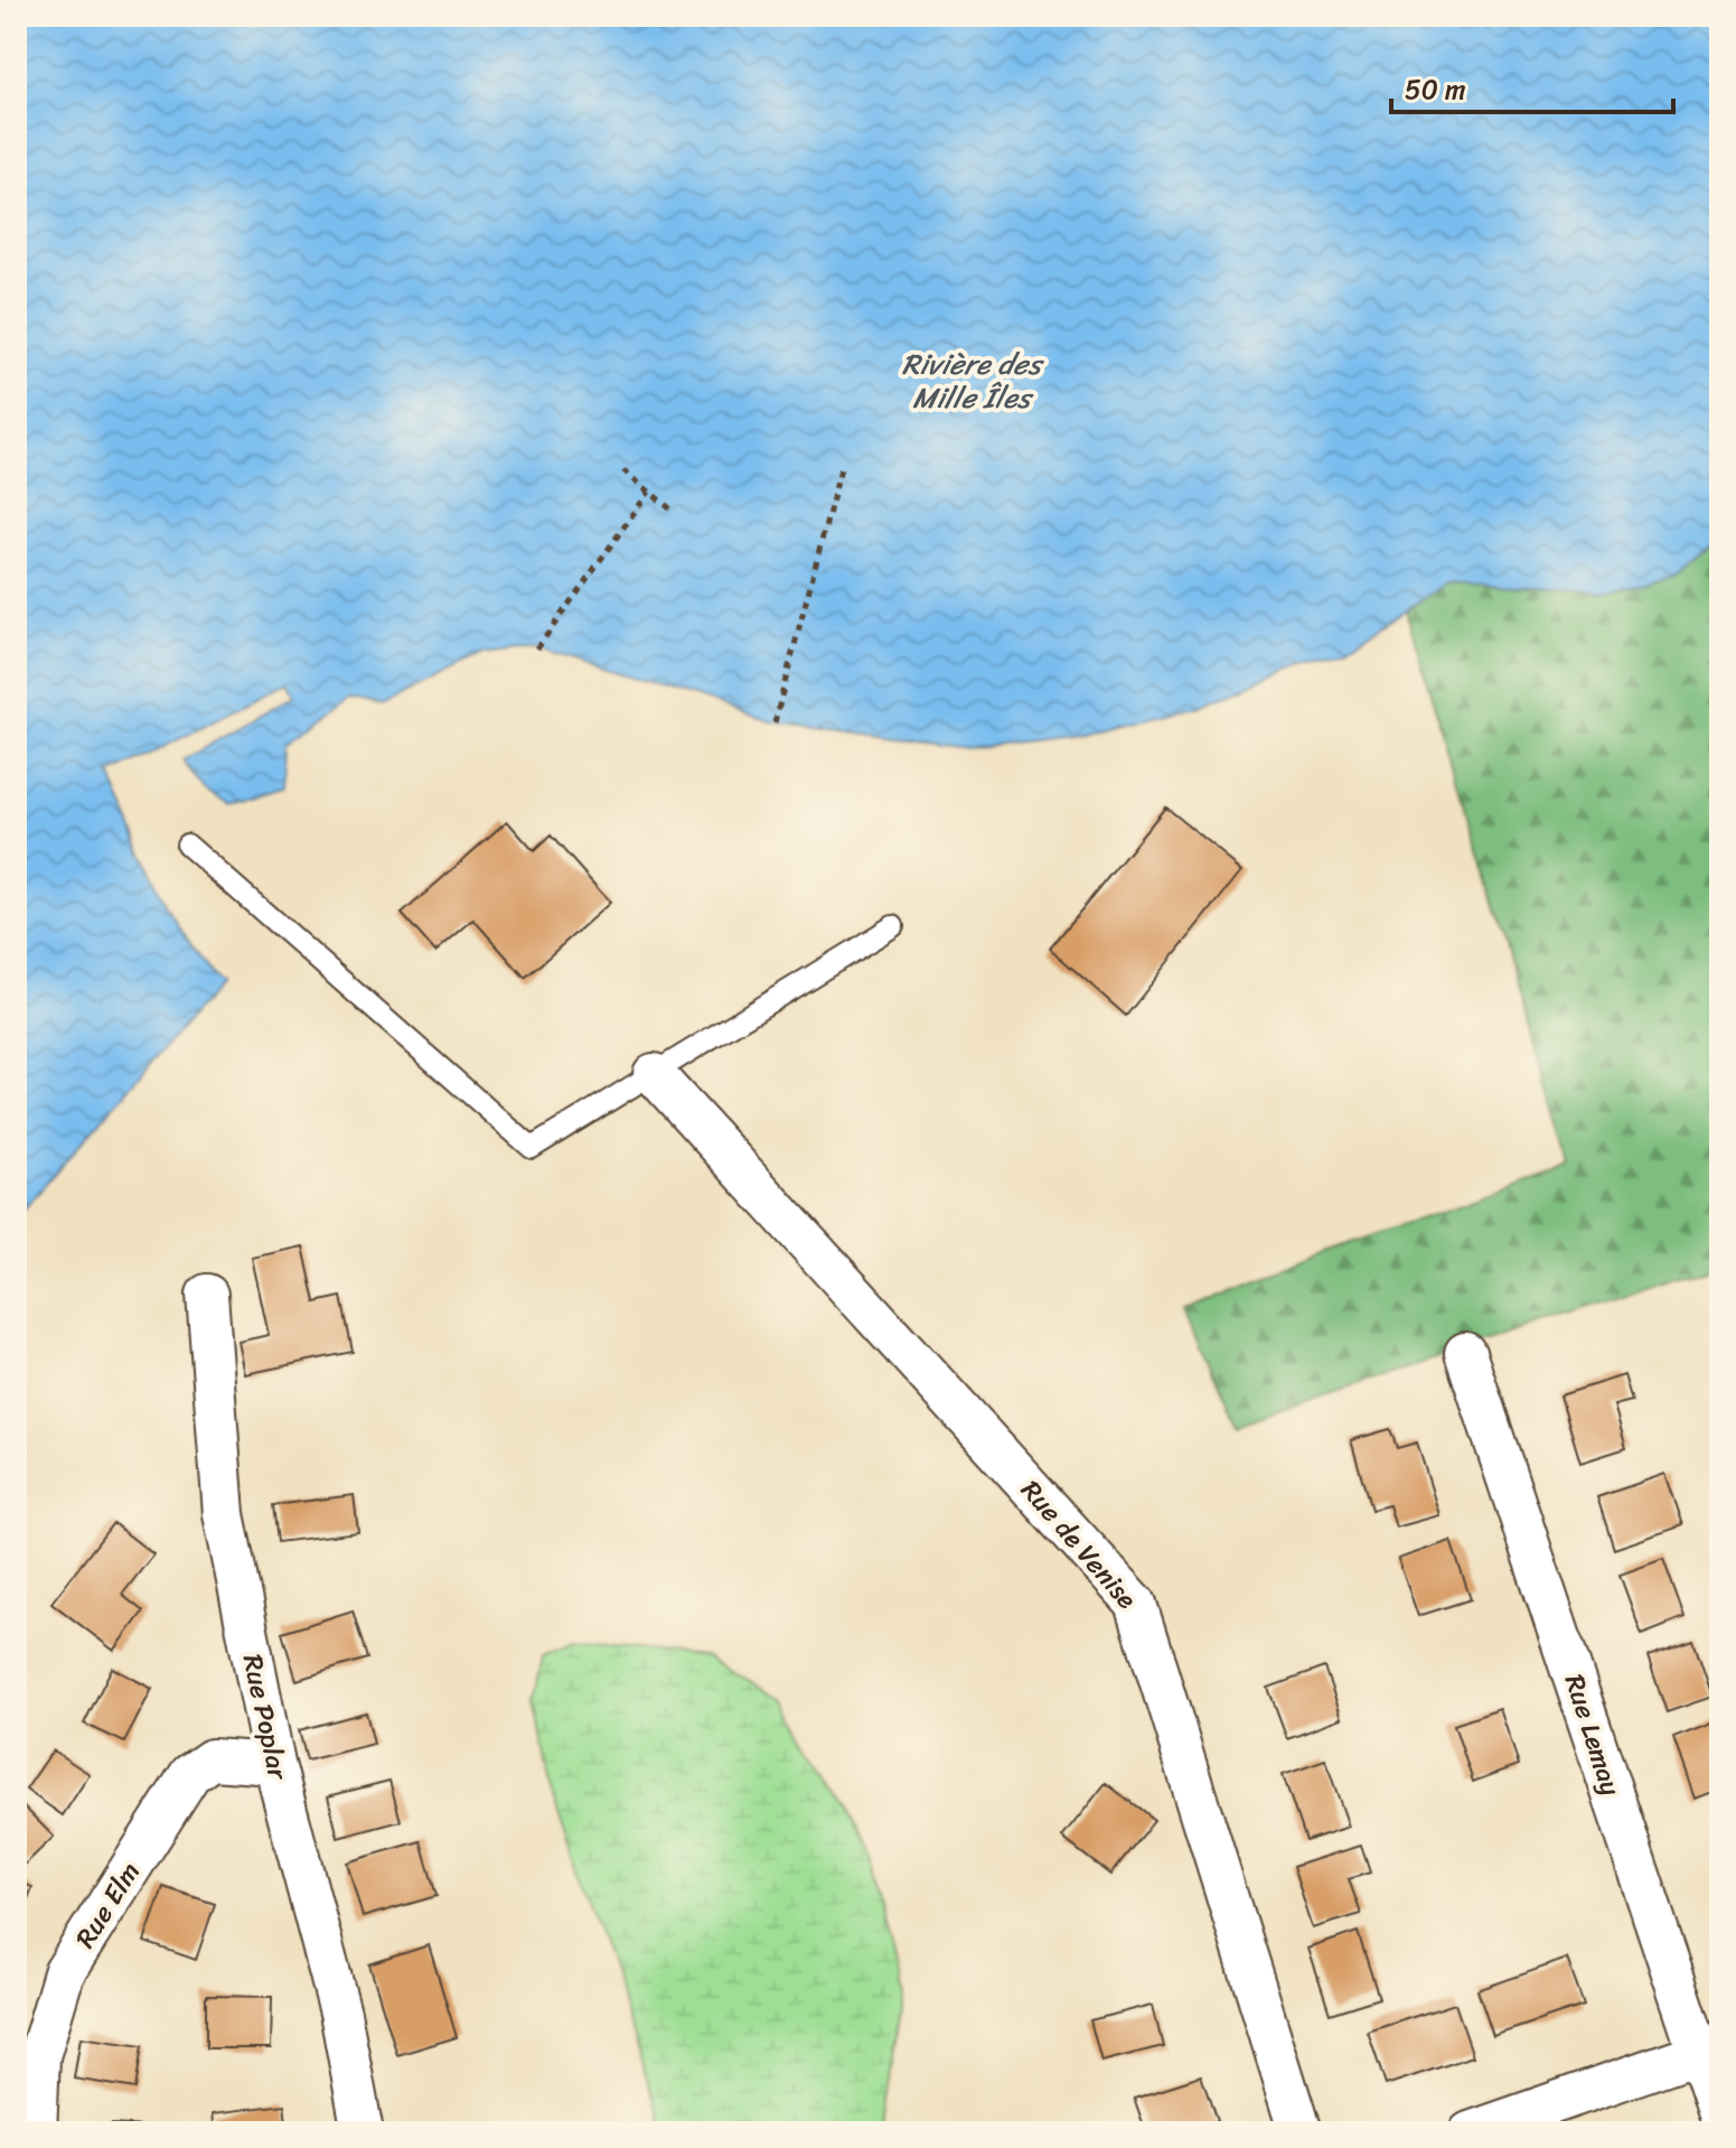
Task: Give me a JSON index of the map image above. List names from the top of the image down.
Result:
{
  "streets": {
    "street": [
      "Rue de Venise",
      "Rue Poplar",
      "Rue Lemay",
      "Rue Elm"
    ]
  },
  "crossings": [
    ["Rue Poplar", "Rue Elm"]
  ],
  "water": ["Rivière des Mille Îles"],
  "scale_bar": "50 m"
}
